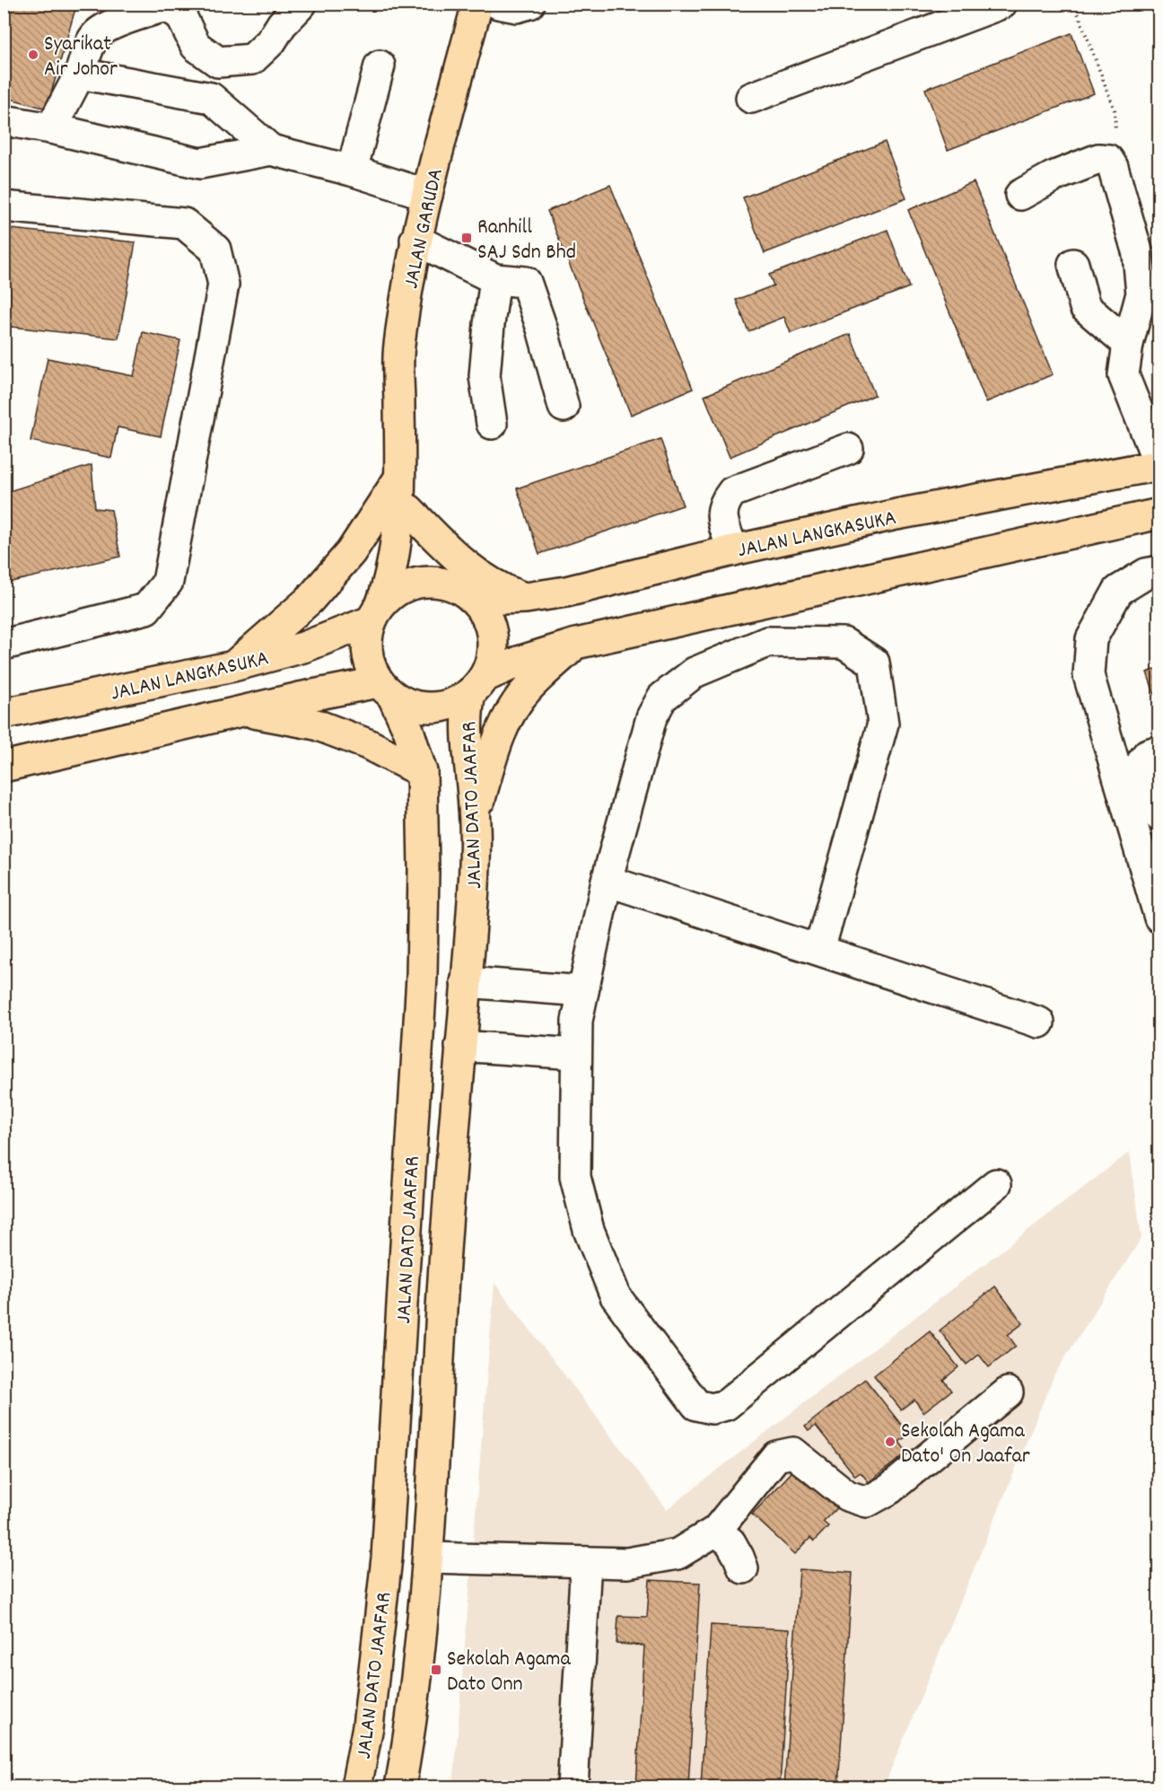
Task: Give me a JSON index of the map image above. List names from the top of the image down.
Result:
{
  "streets": {
    "main road": ["JALAN GARUDA", "JALAN LANGKASUKA", "JALAN DATO JAAFAR"]
  },
  "crossings": [
    ["JALAN GARUDA", "JALAN LANGKASUKA"],
    ["JALAN GARUDA", "JALAN DATO JAAFAR"],
    ["JALAN LANGKASUKA", "JALAN DATO JAAFAR"]
  ],
  "places": {
    "other": ["Syarikat Air Johor", "Sekolah Agama Dato' On Jaafar"],
    "transit": ["Ranhill SAJ Sdn Bhd", "Sekolah Agama Dato Onn"]
  }
}
